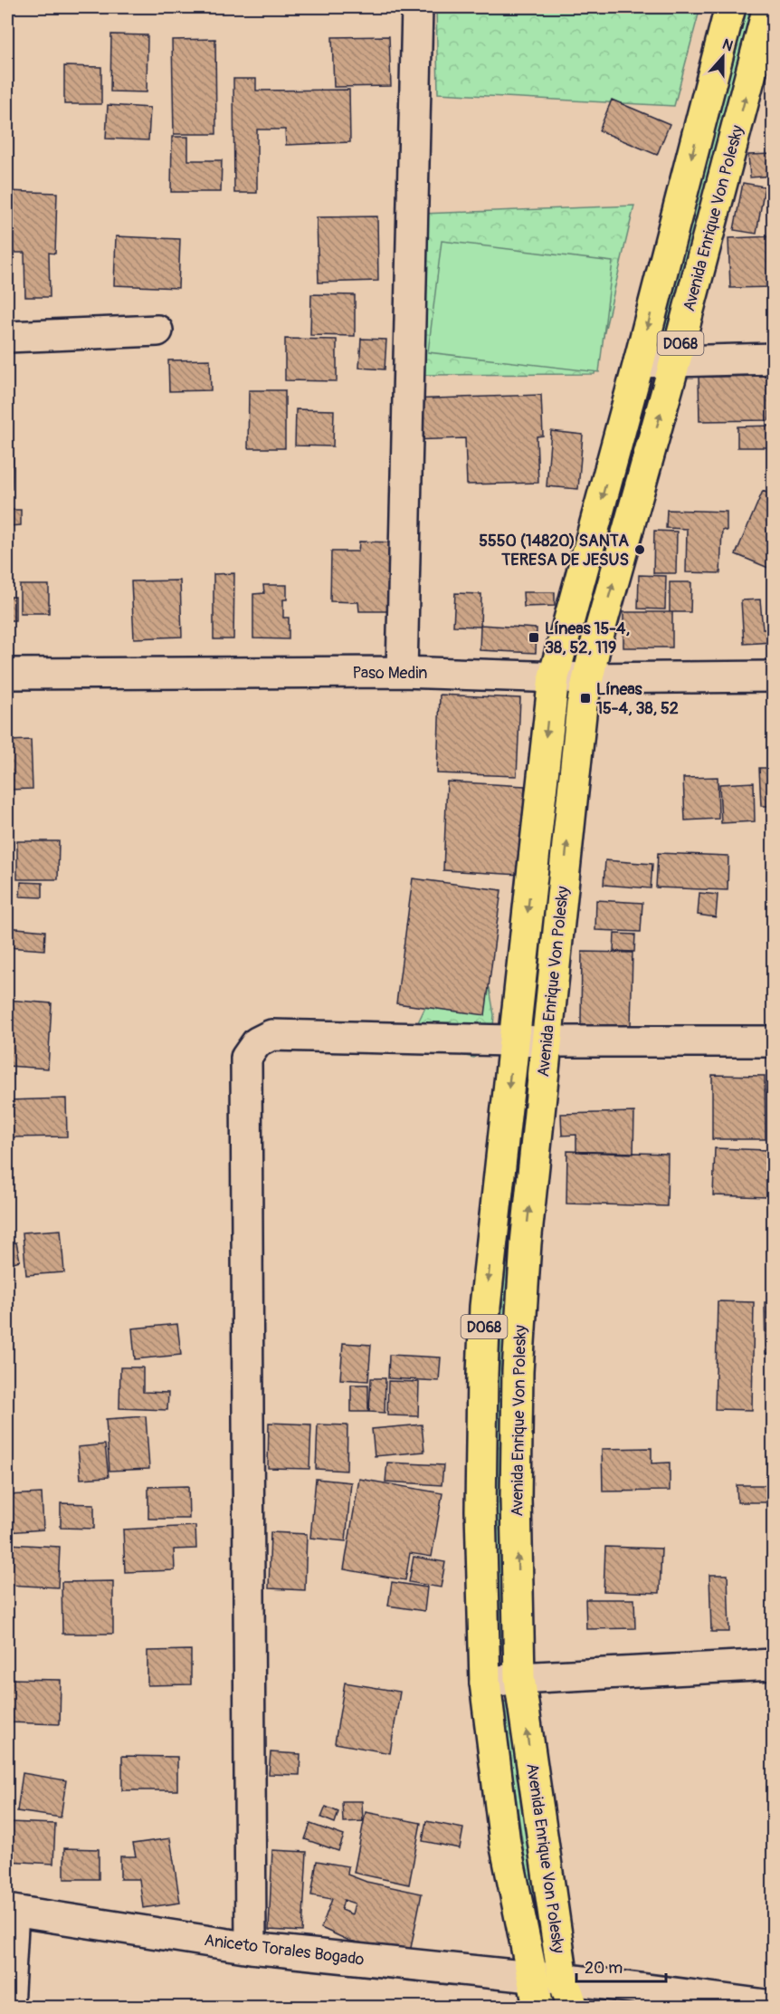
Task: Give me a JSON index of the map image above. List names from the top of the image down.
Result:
{
  "streets": {
    "main road": ["Avenida Enrique Von Polesky", "D068"],
    "street": ["Paso Medin", "Aniceto Torales Bogado"]
  },
  "crossings": [
    ["Avenida Enrique Von Polesky", "D068"],
    ["Avenida Enrique Von Polesky", "Paso Medin"],
    ["Avenida Enrique Von Polesky", "Aniceto Torales Bogado"],
    ["D068", "Aniceto Torales Bogado"]
  ],
  "places": {
    "other": ["5550 (14820) SANTA TERESA DE JESUS"],
    "transit": ["Líneas 15-4, 38, 52, 119", "Líneas 15-4, 38, 52"]
  },
  "scale_bar": "20 m",
  "north": "top"
}
